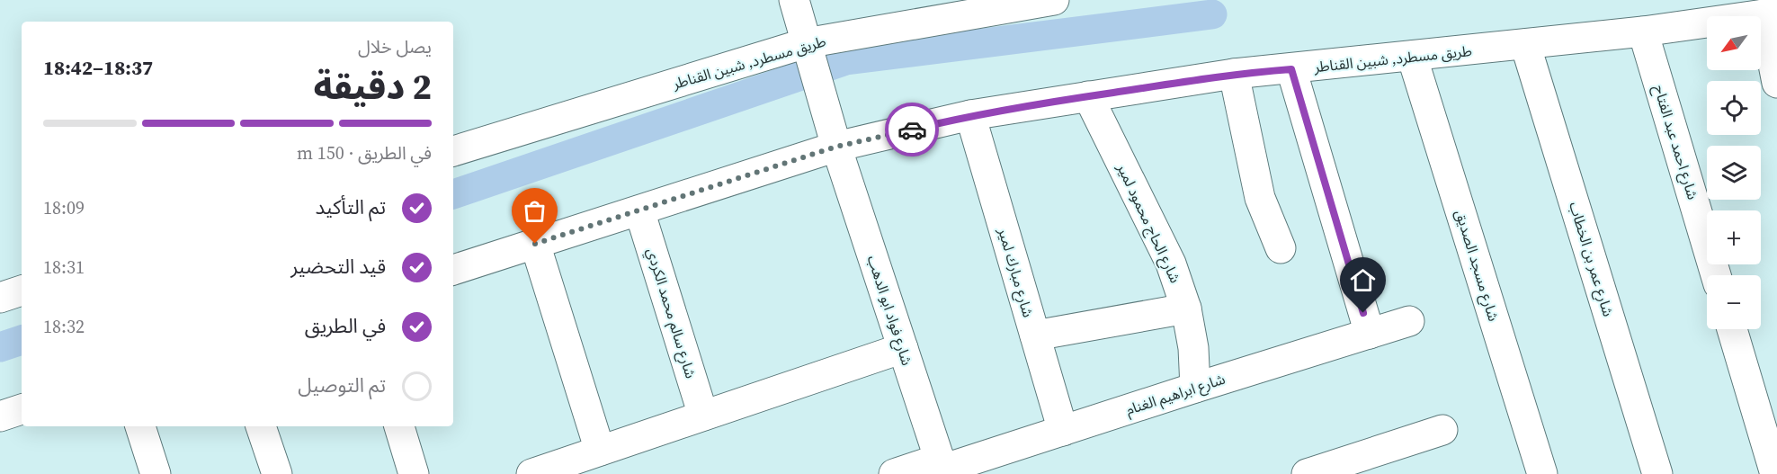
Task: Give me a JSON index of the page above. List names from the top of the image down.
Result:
{
  "streets": {
    "street": [
      "طريق مسطرد, شبين القناطر",
      "شارع احمد عبد الفتاح",
      "شارع الحاج محمود لمير",
      "شارع عمر بن الخطاب",
      "شارع مسجد الصديق",
      "شارع مبارك لمير",
      "شارع فواد ابو الدهب",
      "شارع سالم محمد الكردي",
      "شارع ابراهيم الغنام"
    ]
  },
  "crossings": [
    ["طريق مسطرد, شبين القناطر", "شارع احمد عبد الفتاح"],
    ["طريق مسطرد, شبين القناطر", "شارع الحاج محمود لمير"],
    ["طريق مسطرد, شبين القناطر", "شارع عمر بن الخطاب"],
    ["طريق مسطرد, شبين القناطر", "شارع مسجد الصديق"],
    ["طريق مسطرد, شبين القناطر", "شارع مبارك لمير"],
    ["طريق مسطرد, شبين القناطر", "شارع فواد ابو الدهب"],
    ["طريق مسطرد, شبين القناطر", "شارع سالم محمد الكردي"],
    ["شارع الحاج محمود لمير", "شارع ابراهيم الغنام"],
    ["شارع مبارك لمير", "شارع ابراهيم الغنام"],
    ["شارع فواد ابو الدهب", "شارع ابراهيم الغنام"]
  ],
  "north": "bottom left",
  "page": {
    "map_buttons": ["+", "−"],
    "heading": ["2 دقيقة", "يصل خلال", "18:37–18:42"],
    "bar": "في الطريق · 150 m",
    "list": [
      ["تم التأكيد", "18:09"],
      ["قيد التحضير", "18:31"],
      ["في الطريق", "18:32"],
      "تم التوصيل"
    ]
  }
}
